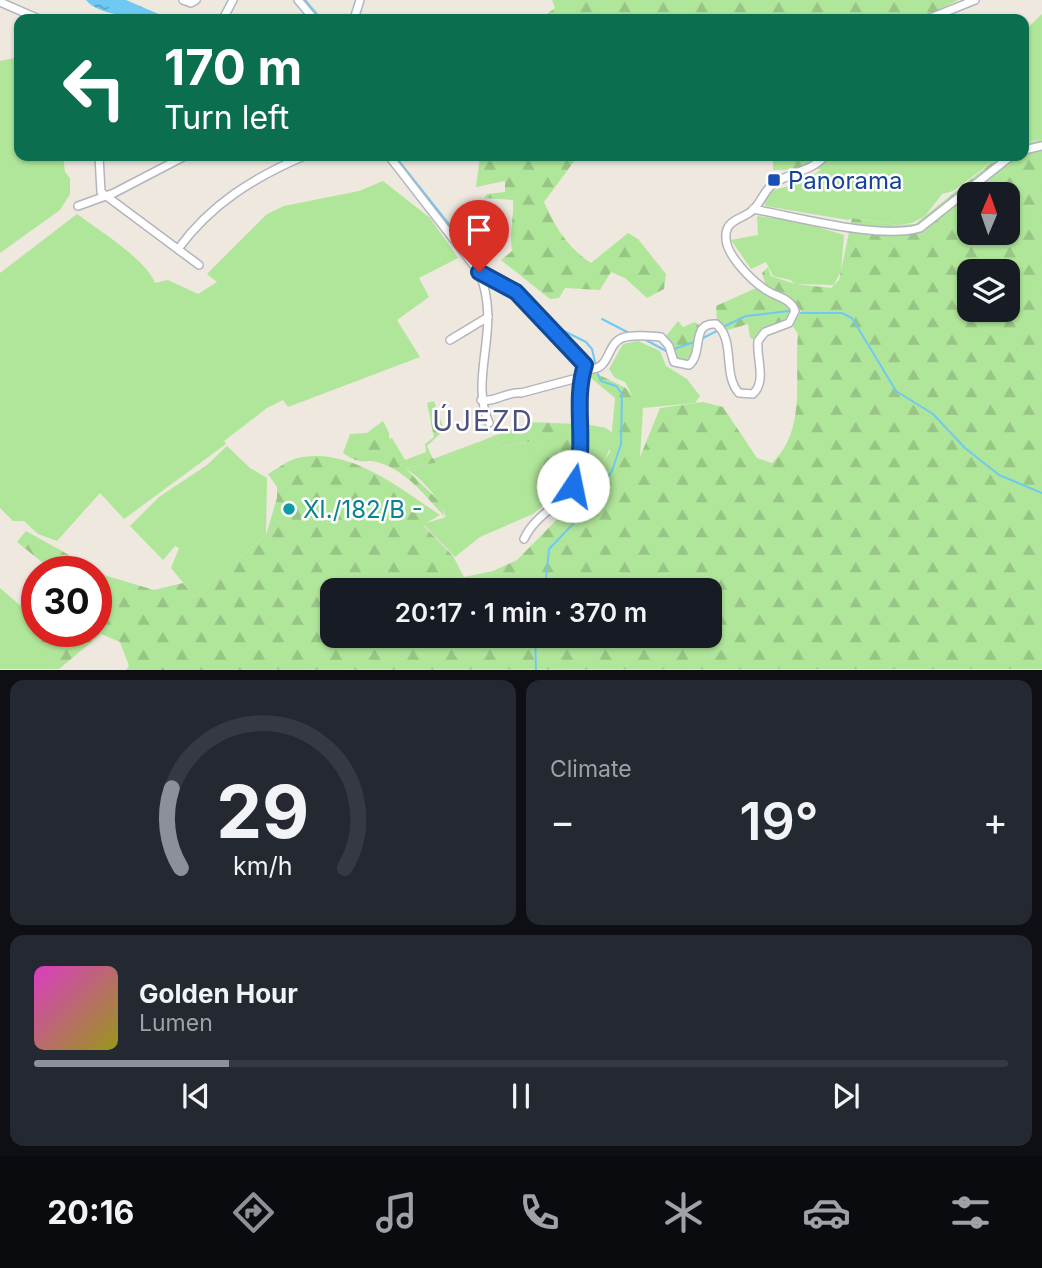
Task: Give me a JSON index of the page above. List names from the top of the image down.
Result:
{
  "districts": ["ÚJEZD"],
  "places": {
    "transit": ["Panorama"],
    "other": ["XI./182/B -"]
  },
  "north": "top",
  "page": {
    "turn": ["170 m", "Turn left"],
    "limit": "30",
    "trip": "20:17 · 1 min · 370 m",
    "tile": "Climate",
    "heat": ["−", "19°", "+"],
    "song": ["Golden Hour", "Lumen"],
    "tabs": "20:16",
    "gauge": ["29", "km/h"]
  }
}
